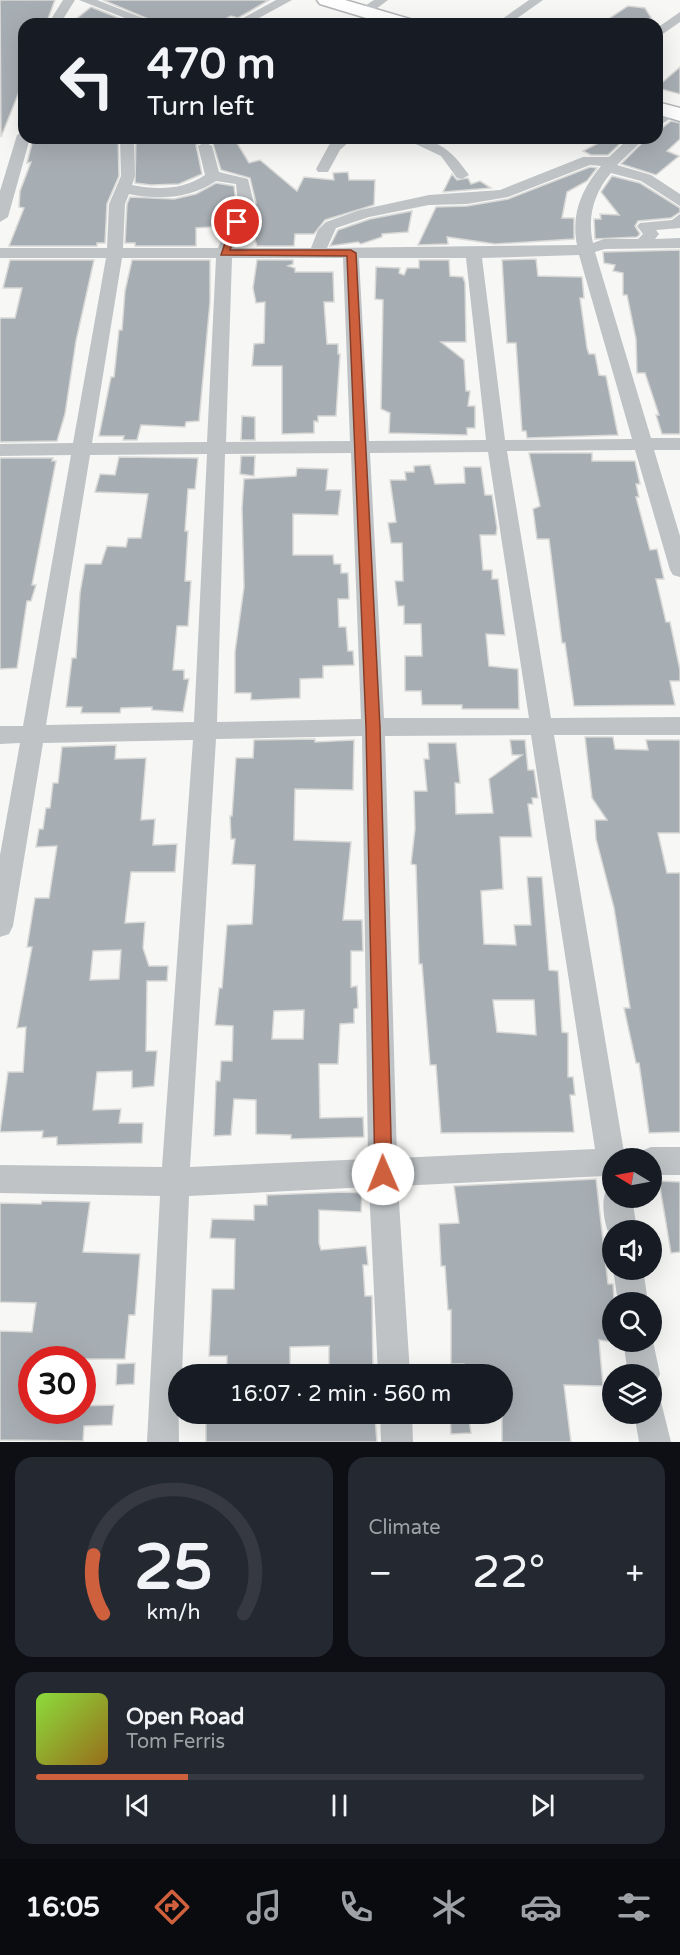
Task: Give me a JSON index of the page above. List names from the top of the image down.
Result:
{
  "north": "left",
  "page": {
    "turn": ["470 m", "Turn left"],
    "limit": "30",
    "trip": "16:07 · 2 min · 560 m",
    "tile": "Climate",
    "heat": ["−", "22°", "+"],
    "song": ["Open Road", "Tom Ferris"],
    "tabs": "16:05",
    "gauge": ["25", "km/h"]
  }
}
